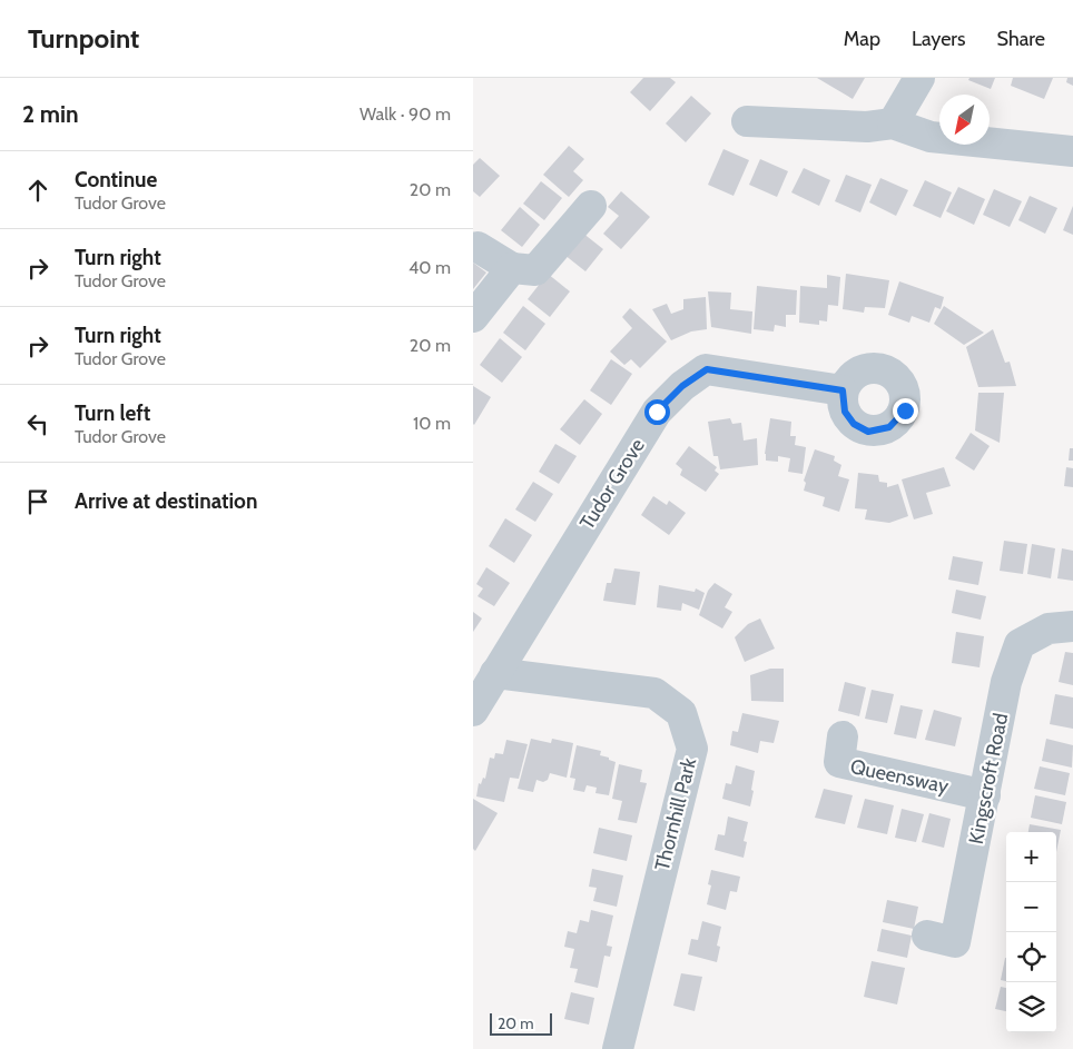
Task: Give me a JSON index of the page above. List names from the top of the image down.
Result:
{
  "streets": {
    "street": [
      "Tudor Grove",
      "Queensway",
      "Kingscroft Road",
      "Thornhill Park"
    ]
  },
  "crossings": [
    ["Tudor Grove", "Thornhill Park"],
    ["Queensway", "Kingscroft Road"]
  ],
  "scale_bar": "20 m",
  "north": "bottom left",
  "page": {
    "header": "Turnpoint",
    "nav": ["Map", "Layers", "Share"],
    "heading": ["2 min", "Walk · 90 m"],
    "list": [
      ["Continue", "Tudor Grove", "20 m"],
      ["Turn right", "Tudor Grove", "40 m"],
      ["Turn right", "Tudor Grove", "20 m"],
      ["Turn left", "Tudor Grove", "10 m"],
      "Arrive at destination"
    ],
    "map_buttons": ["+", "−"],
    "scale": "20 m"
  }
}
